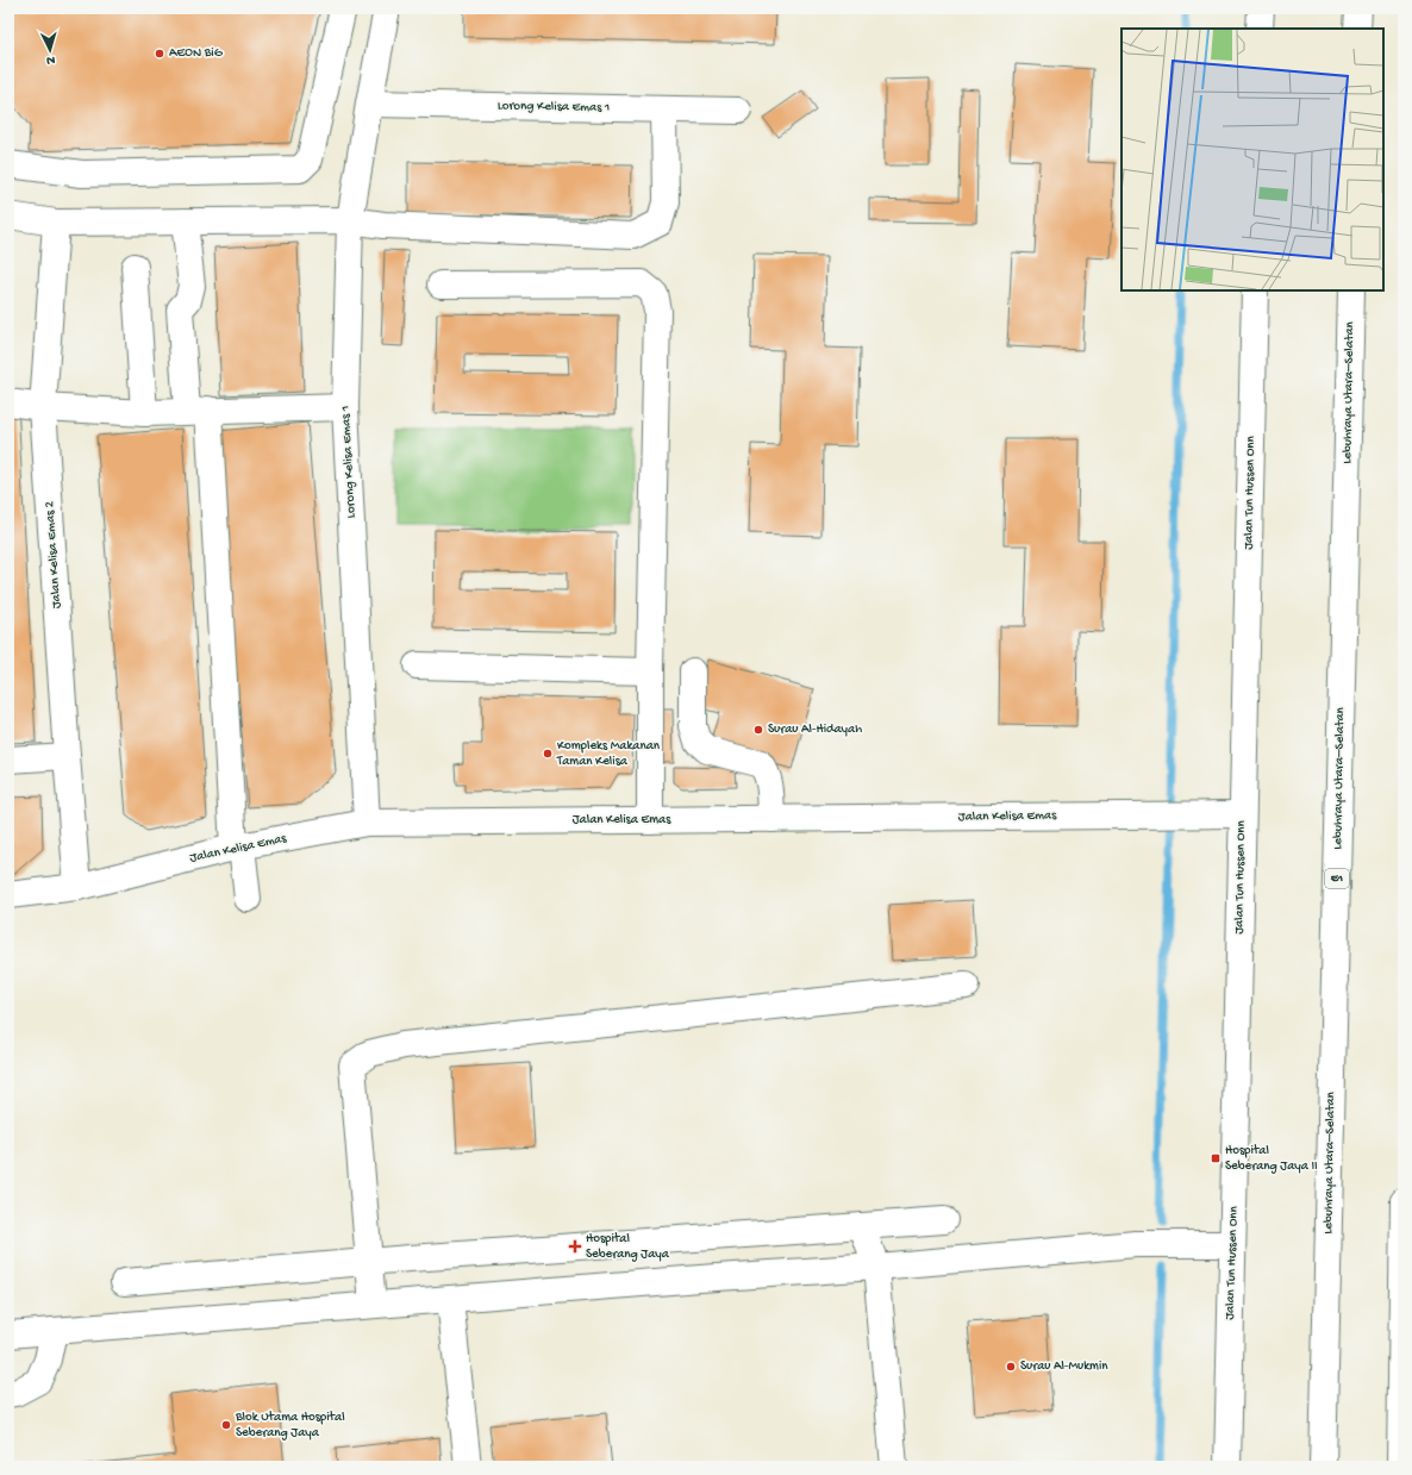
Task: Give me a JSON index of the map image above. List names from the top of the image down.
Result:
{
  "streets": {
    "main road": [
      "Lorong Kelisa Emas 1",
      "Lebuhraya Utara–Selatan",
      "Jalan Tun Hussen Onn",
      "Jalan Kelisa Emas 2",
      "Jalan Kelisa Emas",
      "E1"
    ]
  },
  "crossings": [
    ["Lorong Kelisa Emas 1", "Jalan Kelisa Emas"],
    ["Jalan Tun Hussen Onn", "Jalan Kelisa Emas"],
    ["Jalan Kelisa Emas 2", "Jalan Kelisa Emas"]
  ],
  "places": {
    "other": [
      "AEON BiG",
      "Surau Al-Hidayah",
      "Kompleks Makanan Taman Kelisa",
      "Surau Al-Mukmin",
      "Blok Utama Hospital Seberang Jaya"
    ],
    "transit": ["Hospital Seberang Jaya II"],
    "health": ["Hospital Seberang Jaya"]
  },
  "north": "bottom"
}
